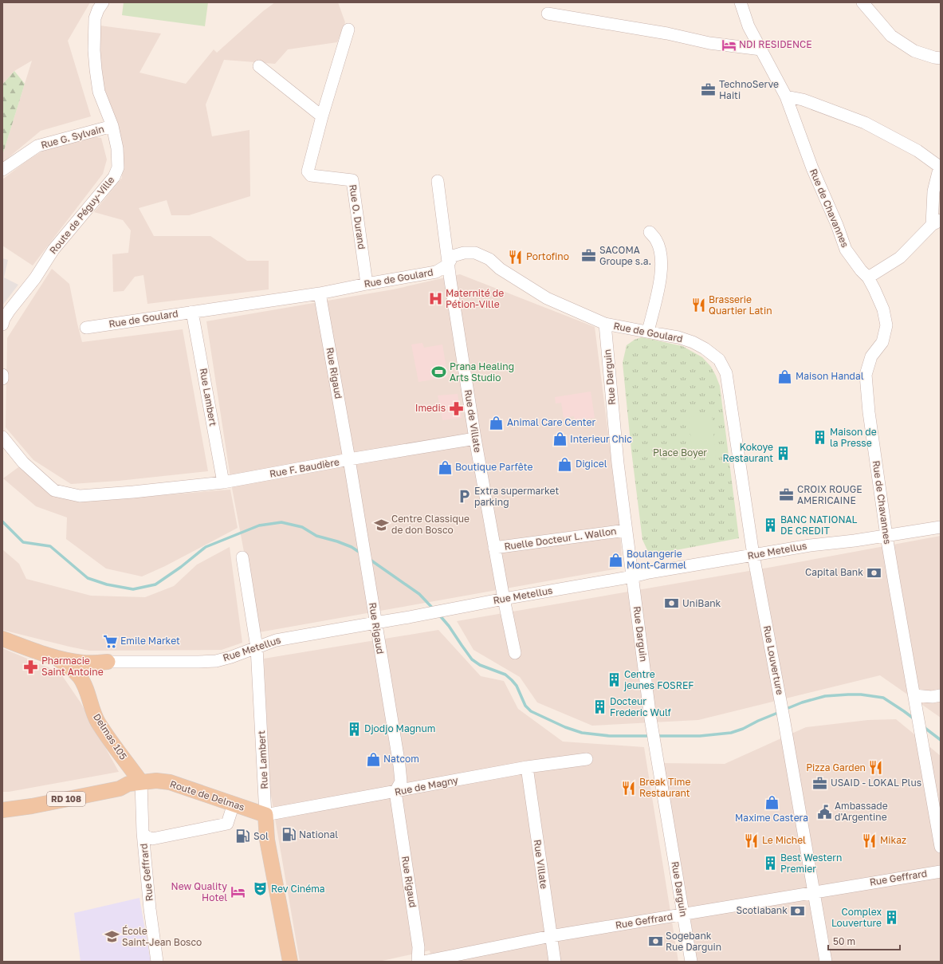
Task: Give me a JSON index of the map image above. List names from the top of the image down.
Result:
{
  "streets": {
    "main road": [
      "Rue Lambert",
      "Delmas 105",
      "Route de Delmas",
      "RD 108"
    ],
    "street": [
      "Rue G. Sylvain",
      "Rue de Chavannes",
      "Route de Péguy-Ville",
      "Rue O. Durand",
      "Rue de Goulard",
      "Rue Rigaud",
      "Rue Darguin",
      "Rue de Villate",
      "Rue F. Baudière",
      "Ruelle Docteur L. Wallon",
      "Rue Metellus",
      "Rue Louverture",
      "Rue de Magny",
      "Rue Villate",
      "Rue Geffrard"
    ]
  },
  "crossings": [
    ["Rue G. Sylvain", "Route de Péguy-Ville"],
    ["Rue de Chavannes", "Rue Metellus"],
    ["Rue O. Durand", "Rue de Goulard"],
    ["Rue de Goulard", "Rue Rigaud"],
    ["Rue de Goulard", "Rue Darguin"],
    ["Rue de Goulard", "Rue Lambert"],
    ["Rue de Goulard", "Rue de Villate"],
    ["Rue de Goulard", "Rue Louverture"],
    ["Rue Rigaud", "Rue F. Baudière"],
    ["Rue Rigaud", "Rue Metellus"],
    ["Rue Rigaud", "Rue de Magny"],
    ["Rue Darguin", "Ruelle Docteur L. Wallon"],
    ["Rue Darguin", "Rue Metellus"],
    ["Rue Darguin", "Rue Geffrard"],
    ["Rue Lambert", "Rue F. Baudière"],
    ["Rue Lambert", "Rue Metellus"],
    ["Rue Lambert", "Rue de Magny"],
    ["Rue Lambert", "Route de Delmas"],
    ["Rue de Villate", "Rue F. Baudière"],
    ["Rue de Villate", "Ruelle Docteur L. Wallon"],
    ["Rue Metellus", "Rue Louverture"],
    ["Rue Louverture", "Rue Geffrard"],
    ["Delmas 105", "Route de Delmas"],
    ["Delmas 105", "Rue Geffrard"],
    ["Rue de Magny", "Route de Delmas"],
    ["Rue de Magny", "Rue Villate"],
    ["Route de Delmas", "Rue Geffrard"],
    ["Rue Villate", "Rue Geffrard"]
  ],
  "parks": ["Place Boyer"],
  "places": {
    "hotel": ["NDI RESIDENCE", "New Quality Hotel"],
    "office": [
      "TechnoServe Haiti",
      "SACOMA Groupe s.a.",
      "CROIX ROUGE AMERICAINE",
      "USAID - LOKAL Plus"
    ],
    "restaurant": [
      "Portofino",
      "Brasserie Quartier Latin",
      "Pizza Garden",
      "Break Time Restaurant",
      "Le Michel",
      "Mikaz"
    ],
    "hospital": ["Maternité de Pétion-Ville"],
    "sports": ["Prana Healing Arts Studio"],
    "shop": [
      "Maison Handal",
      "Animal Care Center",
      "Interieur Chic",
      "Digicel",
      "Boutique Parfête",
      "Boulangerie Mont-Carmel",
      "Natcom",
      "Maxime Castera"
    ],
    "pharmacy": ["Imedis", "Pharmacie Saint Antoine"],
    "building": [
      "Maison de la Presse",
      "Kokoye Restaurant",
      "BANC NATIONAL DE CREDIT",
      "Centre jeunes FOSREF",
      "Docteur Frederic Wulf",
      "Djodjo Magnum",
      "Best Western Premier",
      "Complex Louverture"
    ],
    "parking": ["Extra supermarket parking"],
    "school or university": ["Centre Classique de don Bosco", "École Saint-Jean Bosco"],
    "bank": [
      "Capital Bank",
      "UniBank",
      "Scotiabank",
      "Sogebank Rue Darguin"
    ],
    "supermarket": ["Emile Market"],
    "public building": ["Ambassade d'Argentine"],
    "fuel station": ["National", "Sol"],
    "theatre": ["Rev Cinéma"]
  },
  "scale_bar": "50 m"
}
